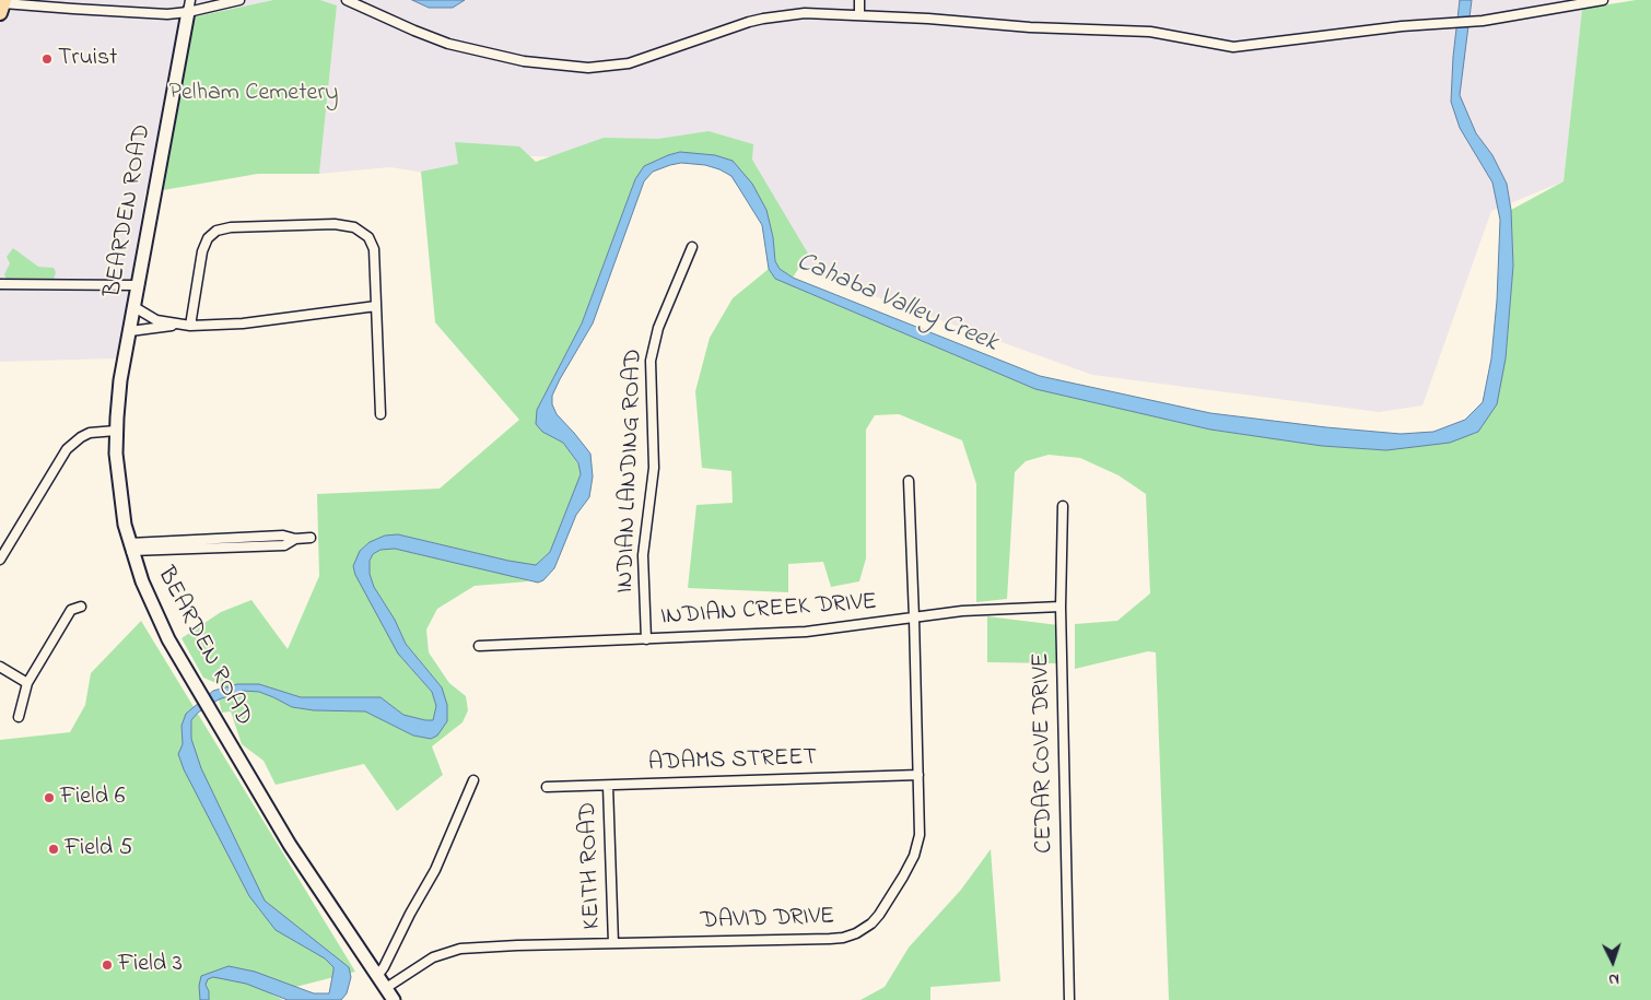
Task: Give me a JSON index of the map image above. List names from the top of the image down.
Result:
{
  "streets": {
    "street": [
      "BEARDEN ROAD",
      "INDIAN LANDING ROAD",
      "INDIAN CREEK DRIVE",
      "CEDAR COVE DRIVE",
      "ADAMS STREET",
      "KEITH ROAD",
      "DAVID DRIVE"
    ]
  },
  "crossings": [
    ["BEARDEN ROAD", "DAVID DRIVE"],
    ["INDIAN LANDING ROAD", "INDIAN CREEK DRIVE"],
    ["INDIAN CREEK DRIVE", "CEDAR COVE DRIVE"],
    ["INDIAN CREEK DRIVE", "DAVID DRIVE"],
    ["ADAMS STREET", "KEITH ROAD"],
    ["ADAMS STREET", "DAVID DRIVE"],
    ["KEITH ROAD", "DAVID DRIVE"]
  ],
  "water": ["Cahaba Valley Creek"],
  "parks": ["Pelham Cemetery"],
  "places": [
    "Truist",
    "Field 6",
    "Field 5",
    "Field 3"
  ],
  "north": "bottom"
}
